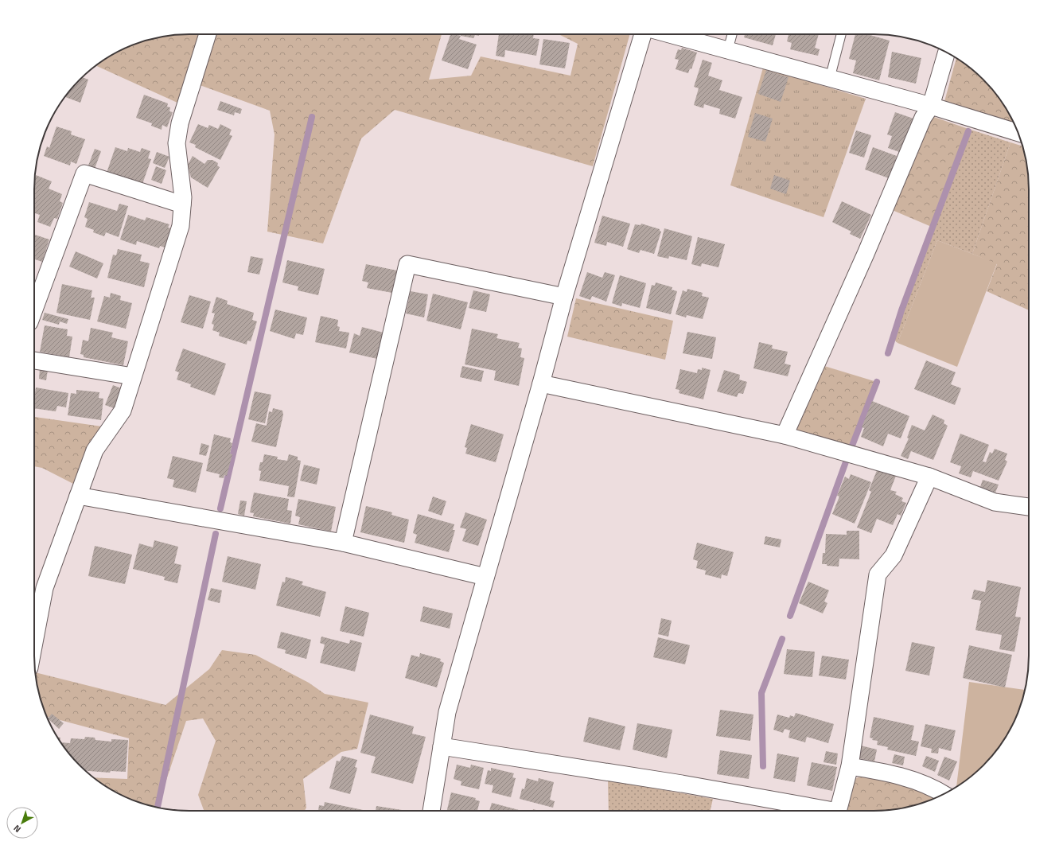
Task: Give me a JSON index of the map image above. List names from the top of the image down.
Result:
{
  "north": "bottom left"
}
